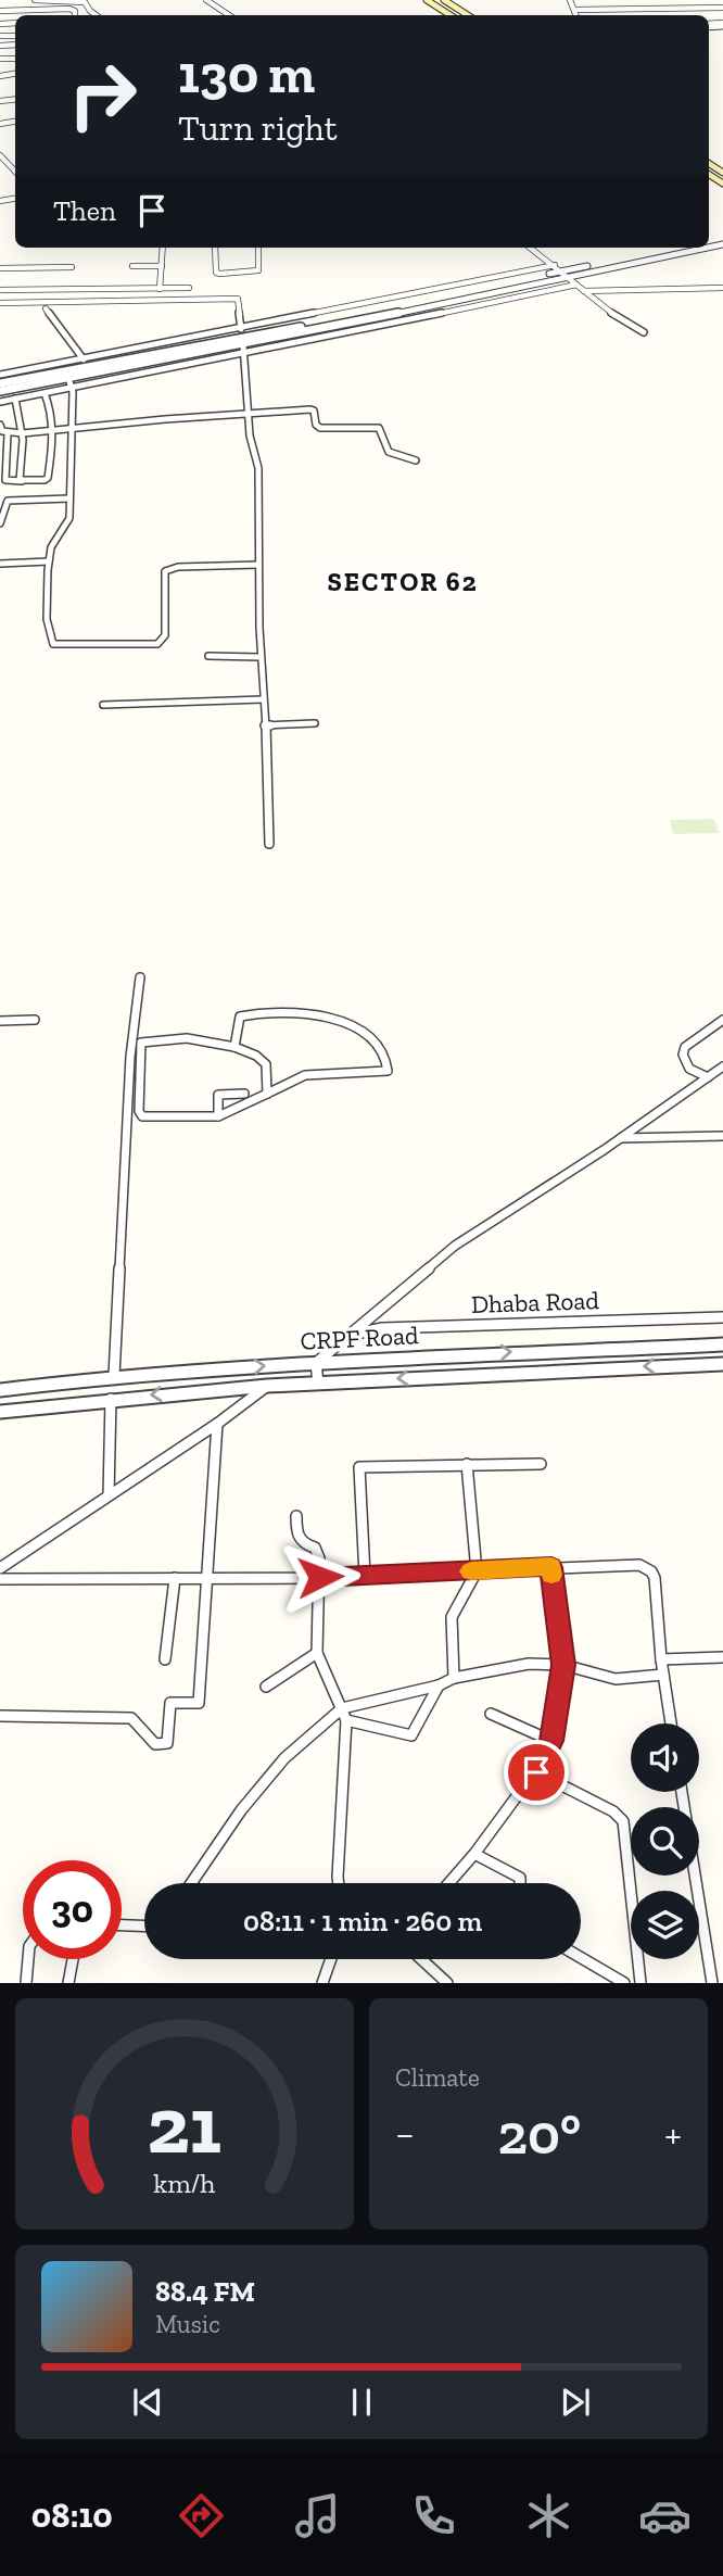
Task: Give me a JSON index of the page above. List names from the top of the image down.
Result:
{
  "streets": {
    "street": ["Dhaba Road", "CRPF Road"]
  },
  "districts": ["SECTOR 62"],
  "page": {
    "turn": ["130 m", "Turn right"],
    "then": "Then",
    "limit": "30",
    "trip": "08:11 · 1 min · 260 m",
    "tile": "Climate",
    "heat": ["−", "20°", "+"],
    "song": ["88.4 FM", "Music"],
    "tabs": "08:10",
    "gauge": ["21", "km/h"]
  }
}
